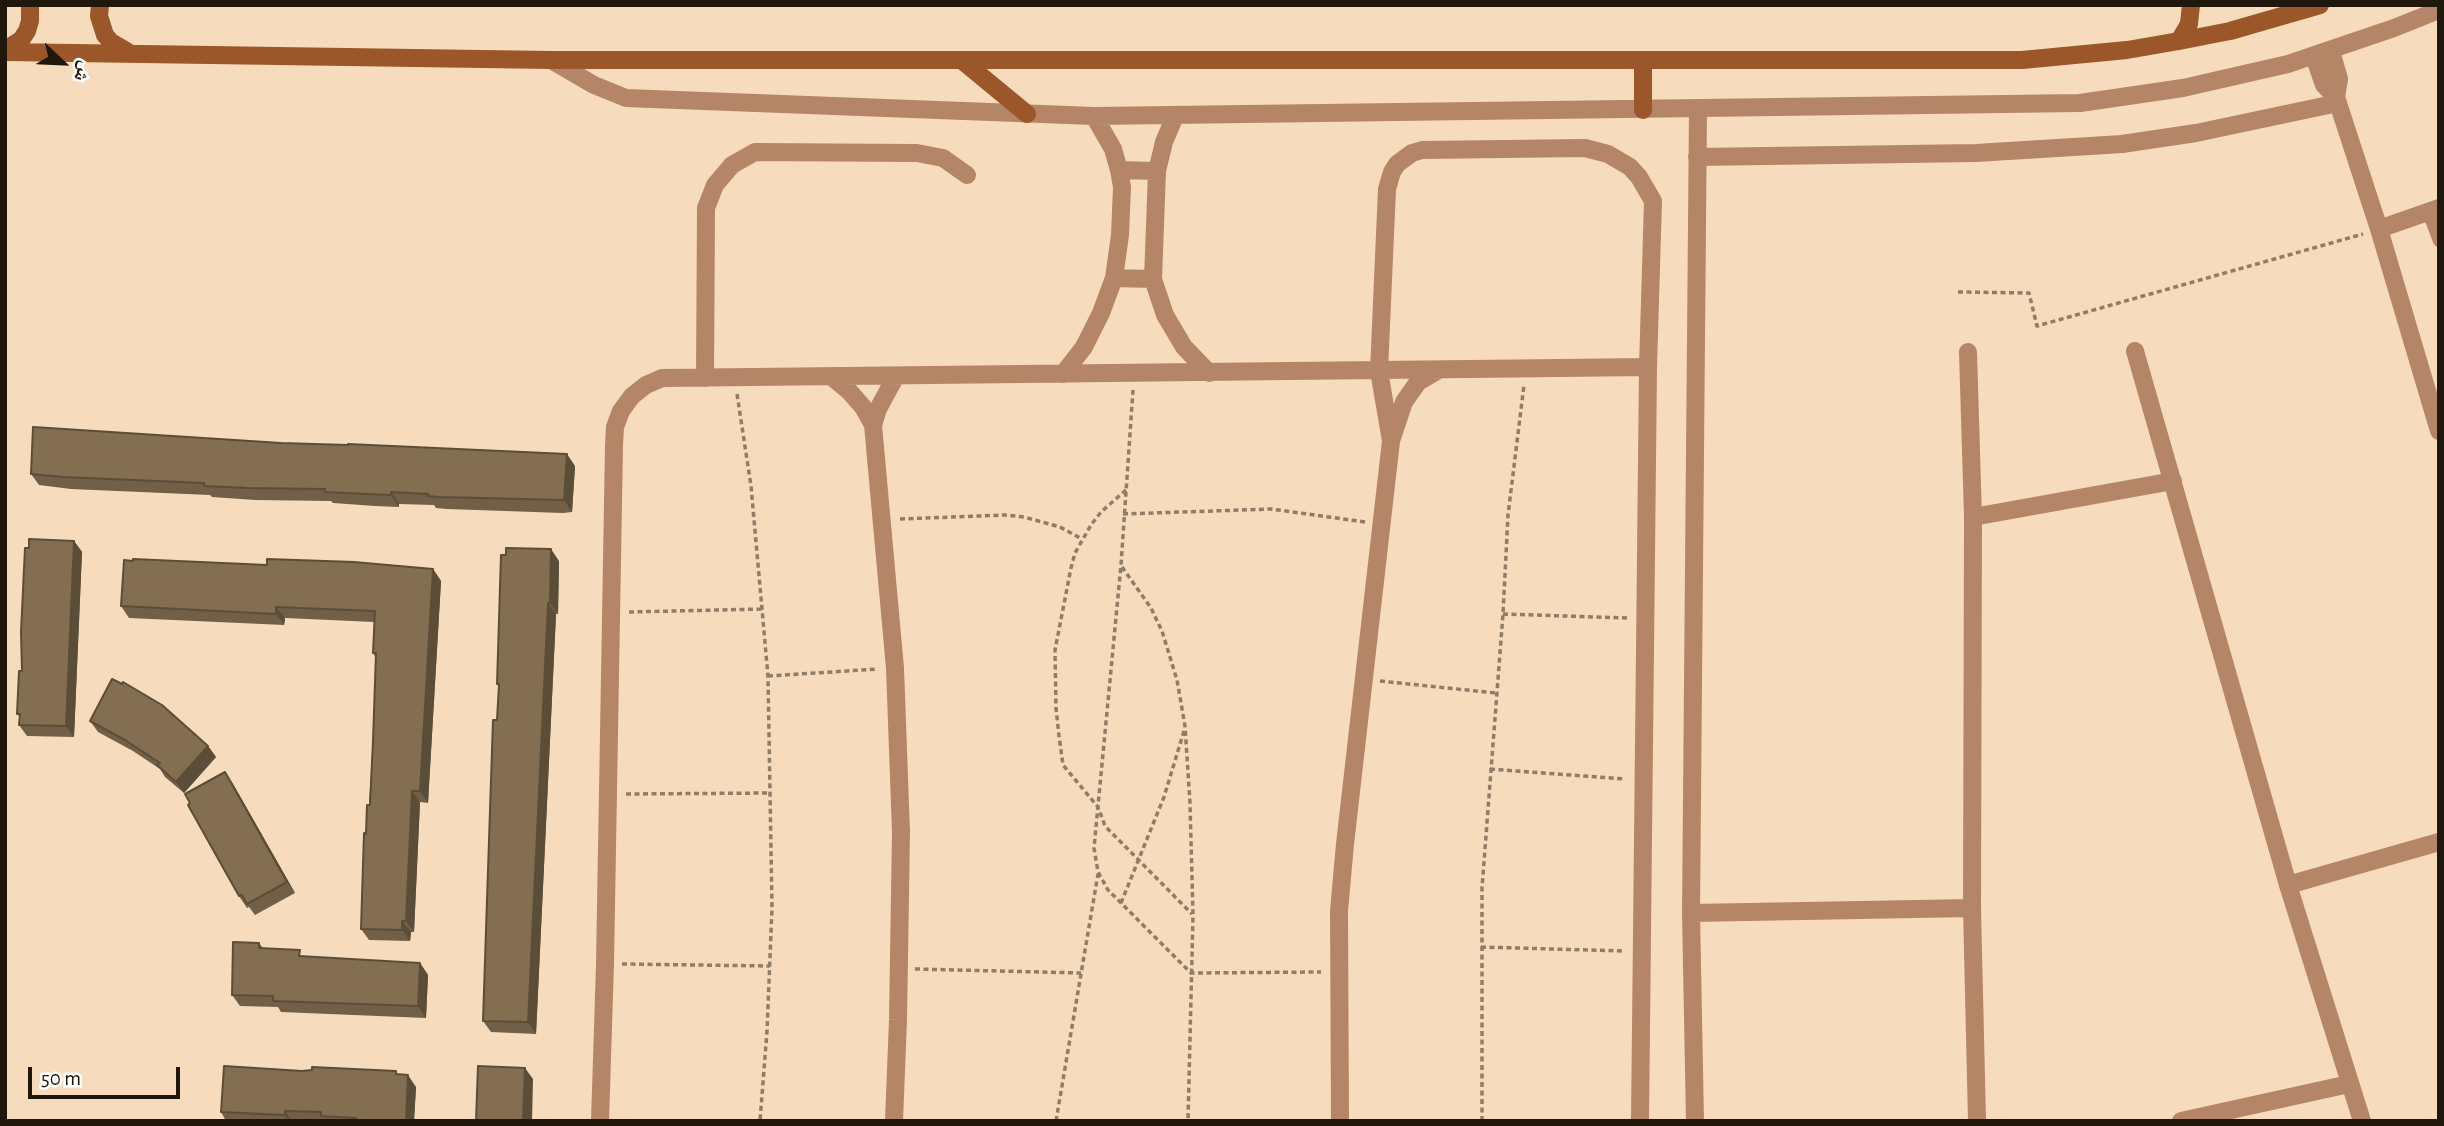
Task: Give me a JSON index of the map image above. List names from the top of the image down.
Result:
{
  "scale_bar": "50 m",
  "north": "bottom right"
}
